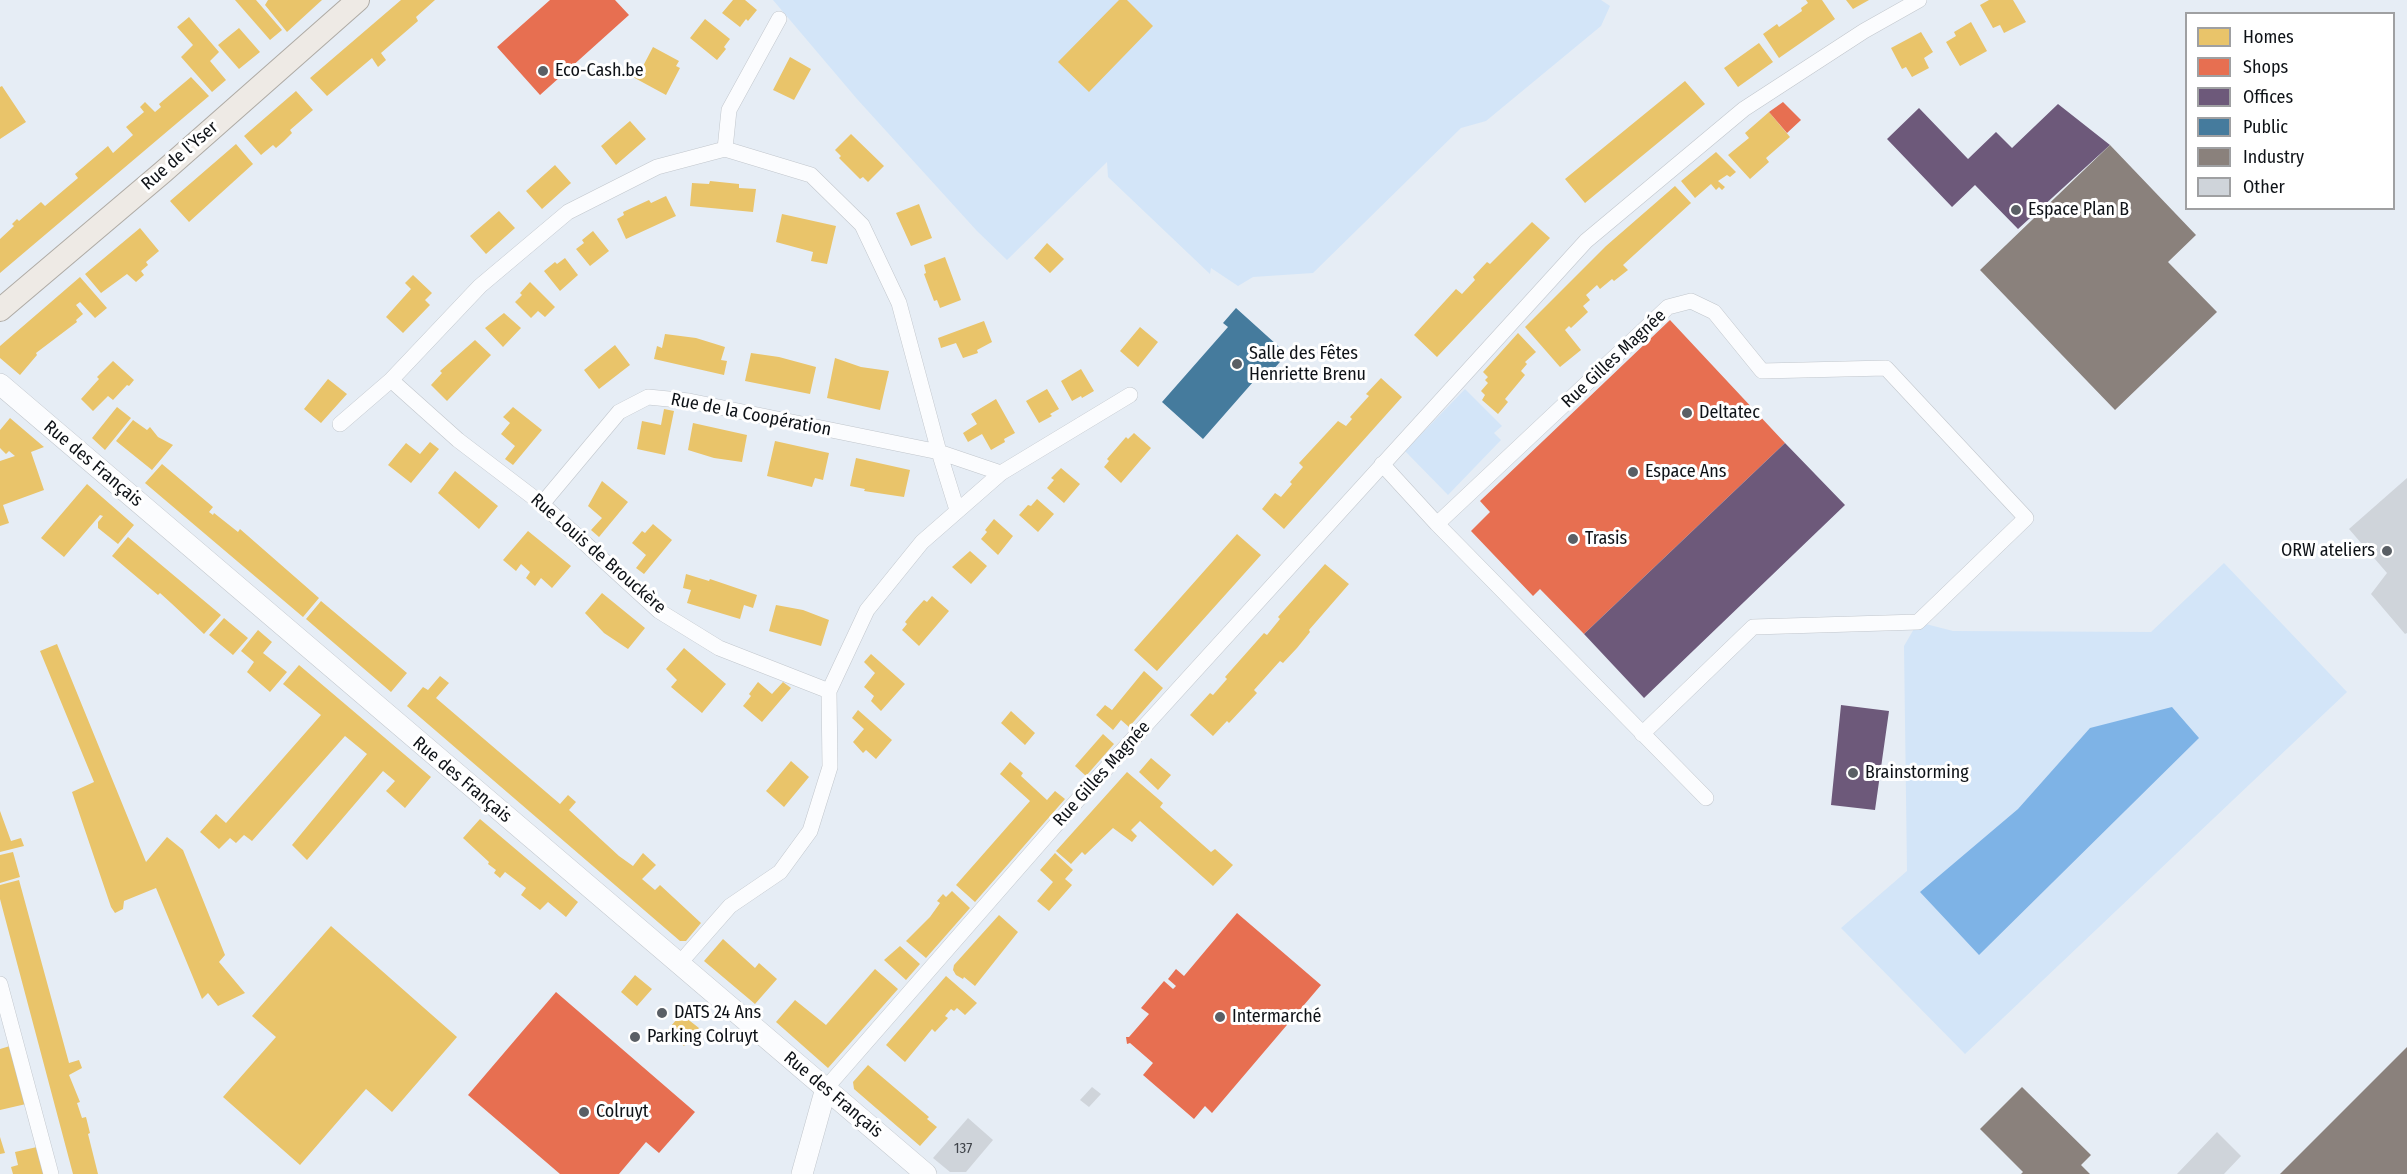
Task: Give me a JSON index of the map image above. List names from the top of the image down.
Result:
{
  "streets": {
    "main road": ["Rue de l'Yser", "Rue des Français"],
    "street": ["Rue Gilles Magnée", "Rue de la Coopération", "Rue Louis de Brouckère"]
  },
  "crossings": [
    ["Rue Gilles Magnée", "Rue des Français"],
    ["Rue de la Coopération", "Rue Louis de Brouckère"]
  ],
  "places": [
    "Eco-Cash.be",
    "Espace Plan B",
    "Salle des Fêtes Henriette Brenu",
    "Deltatec",
    "Espace Ans",
    "Trasis",
    "ORW ateliers",
    "Brainstorming",
    "DATS 24 Ans",
    "Intermarché",
    "Parking Colruyt",
    "Colruyt"
  ],
  "house_numbers": ["137"],
  "legend": [
    "Homes",
    "Shops",
    "Offices",
    "Public",
    "Industry",
    "Other"
  ]
}
